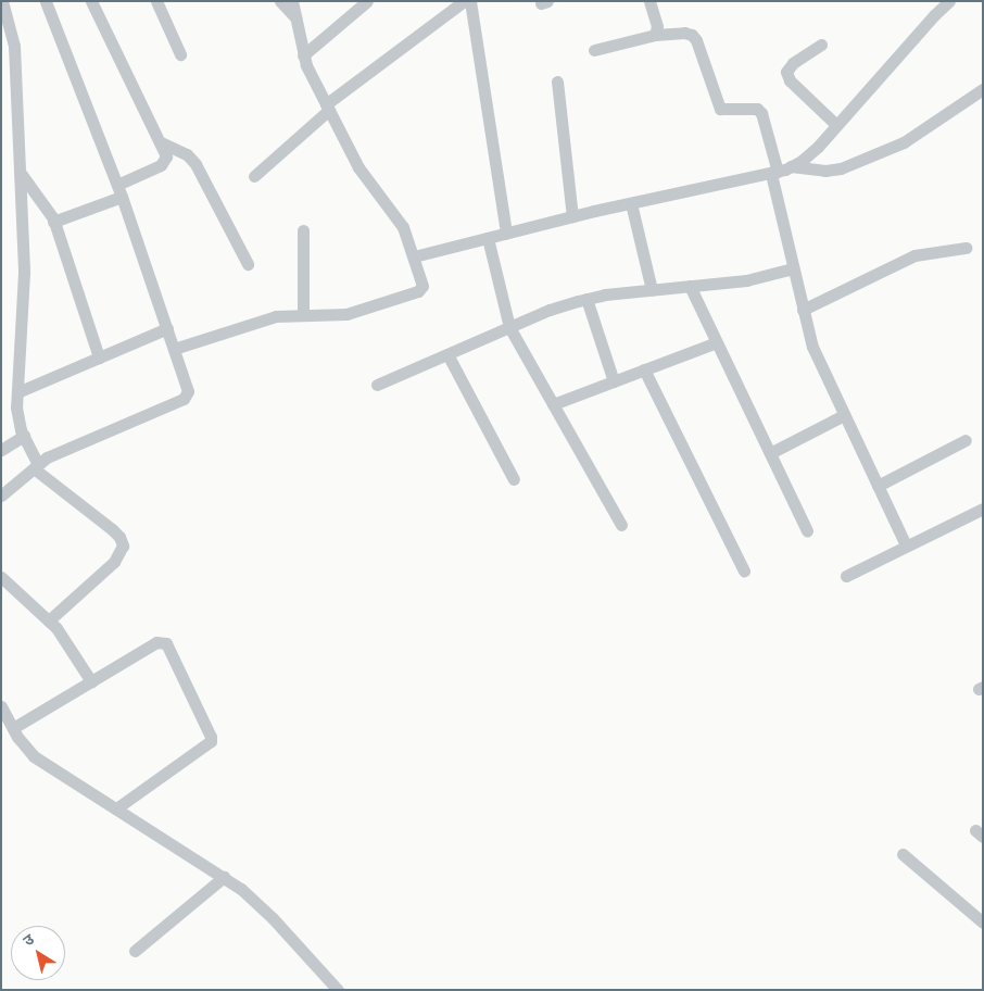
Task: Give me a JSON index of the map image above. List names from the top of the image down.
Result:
{
  "north": "top left"
}
